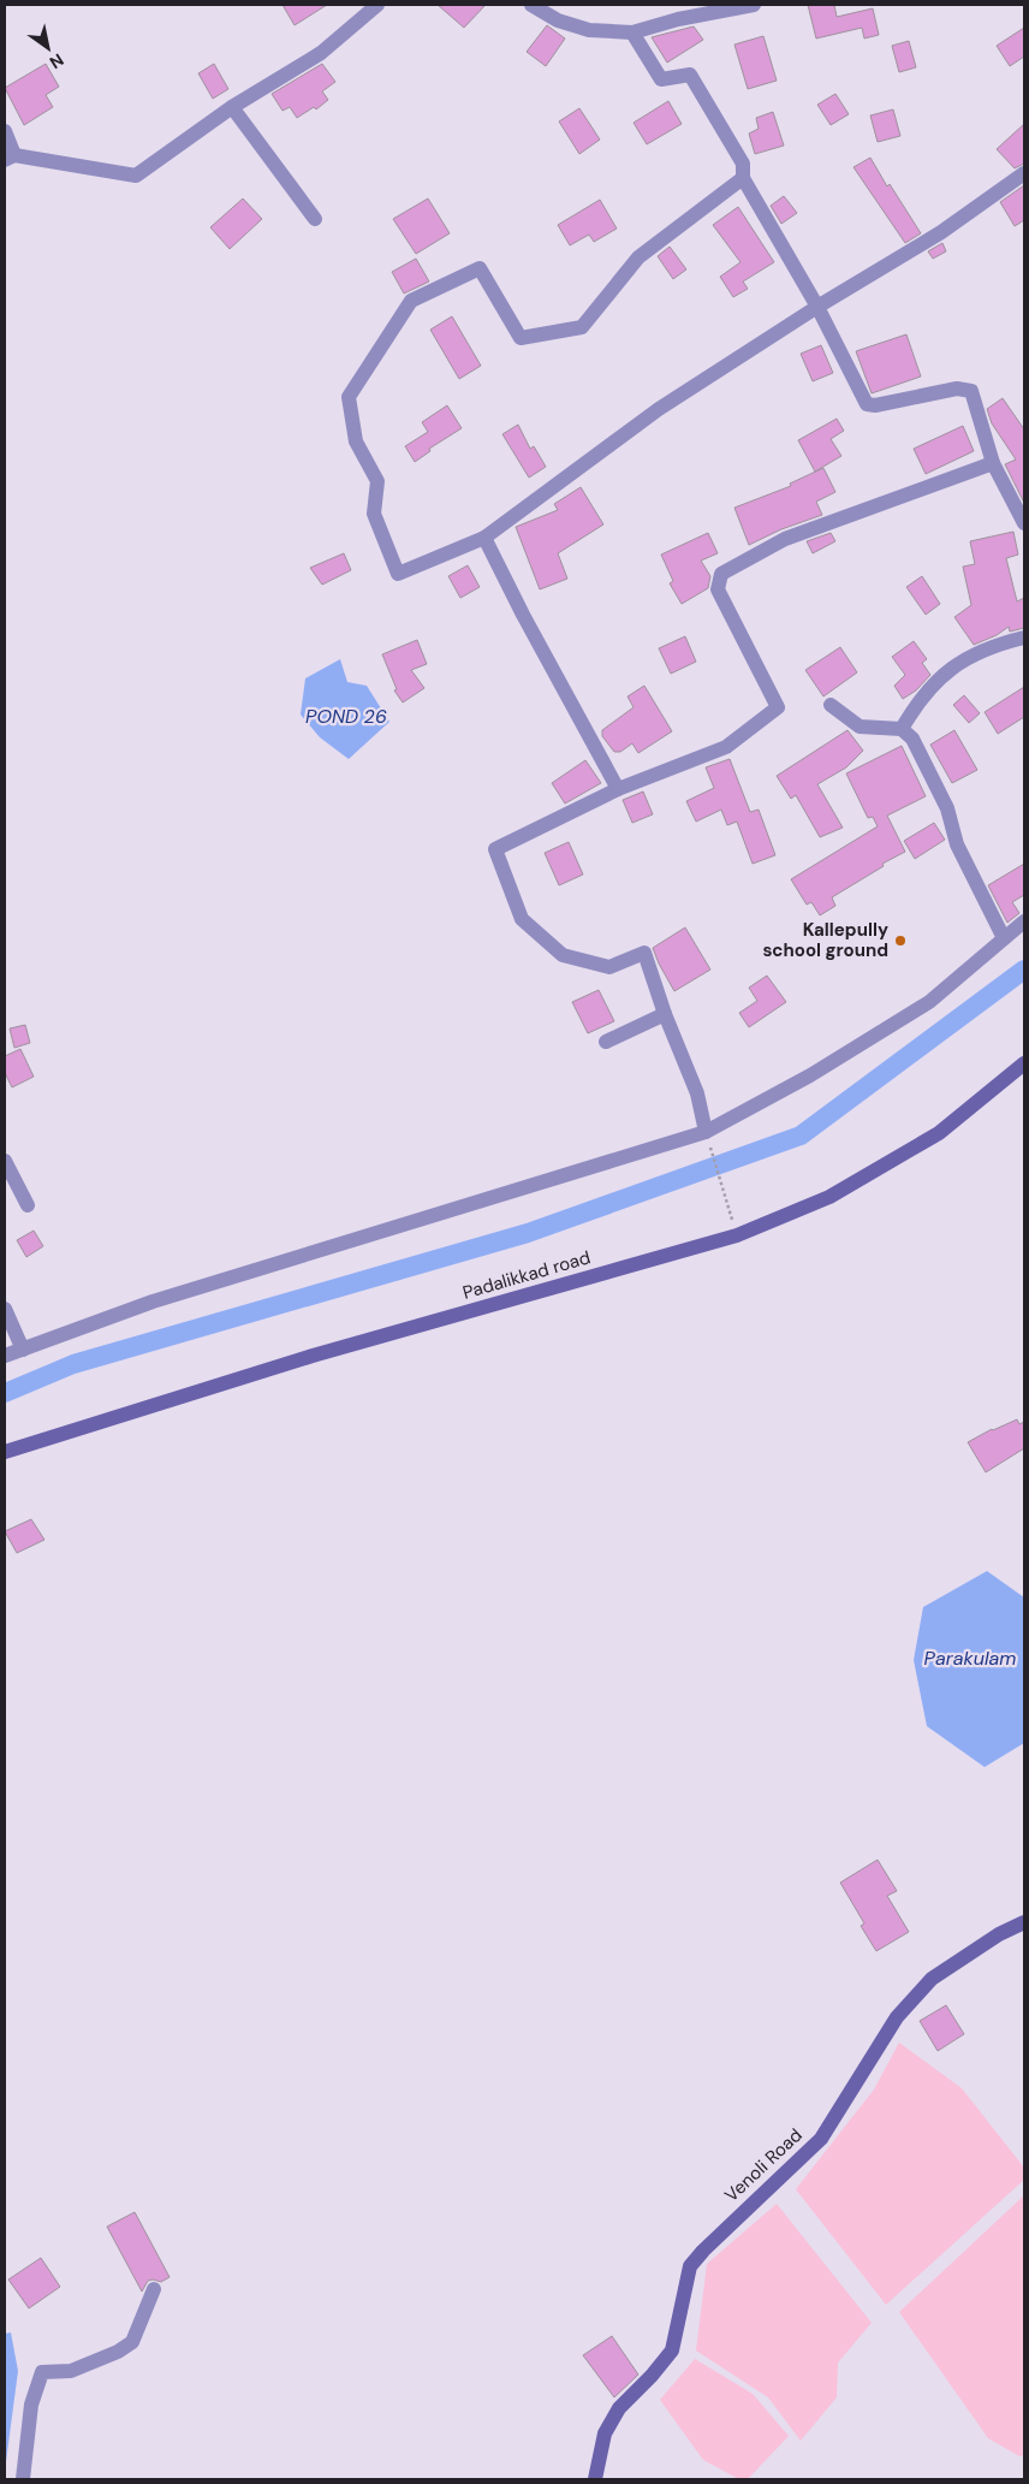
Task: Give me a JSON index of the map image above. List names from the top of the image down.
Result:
{
  "streets": {
    "street": ["Padalikkad road", "Venoli Road"]
  },
  "water": ["POND 26", "Parakulam"],
  "places": ["Kallepully school ground"],
  "north": "bottom right"
}
